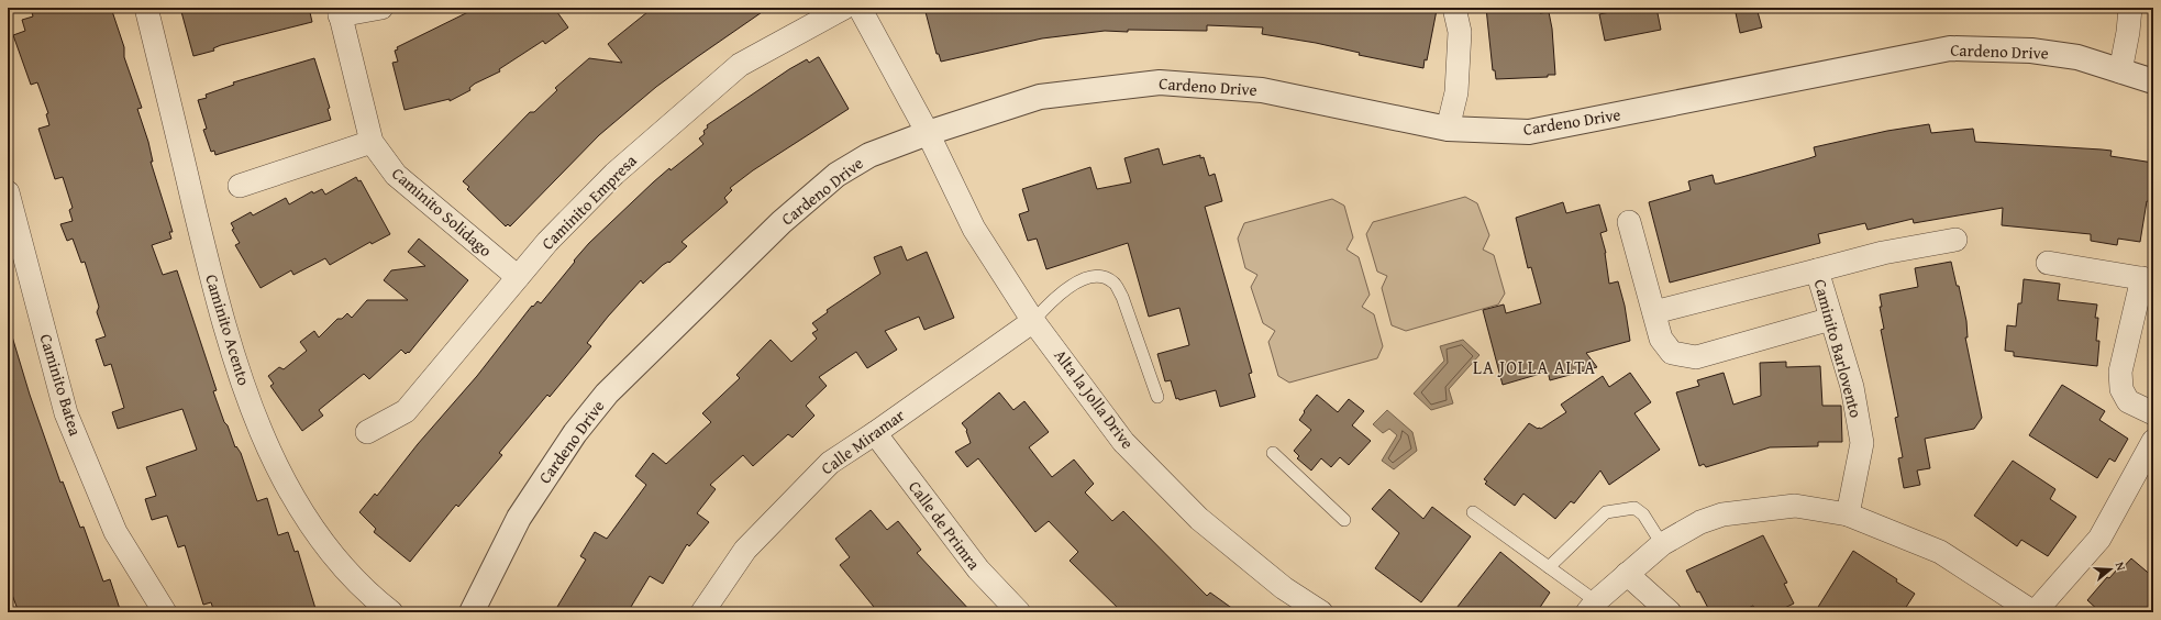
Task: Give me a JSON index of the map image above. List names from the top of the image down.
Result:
{
  "streets": {
    "street": [
      "Cardeno Drive",
      "Caminito Empresa",
      "Caminito Solidago",
      "Caminito Acento",
      "Caminito Barlovento",
      "Caminito Batea",
      "Alta la Jolla Drive",
      "Calle Miramar",
      "Calle de Primra"
    ]
  },
  "crossings": [
    ["Cardeno Drive", "Alta la Jolla Drive"],
    ["Caminito Empresa", "Caminito Solidago"],
    ["Alta la Jolla Drive", "Calle Miramar"],
    ["Calle Miramar", "Calle de Primra"]
  ],
  "districts": ["LA JOLLA ALTA"],
  "north": "right"
}
